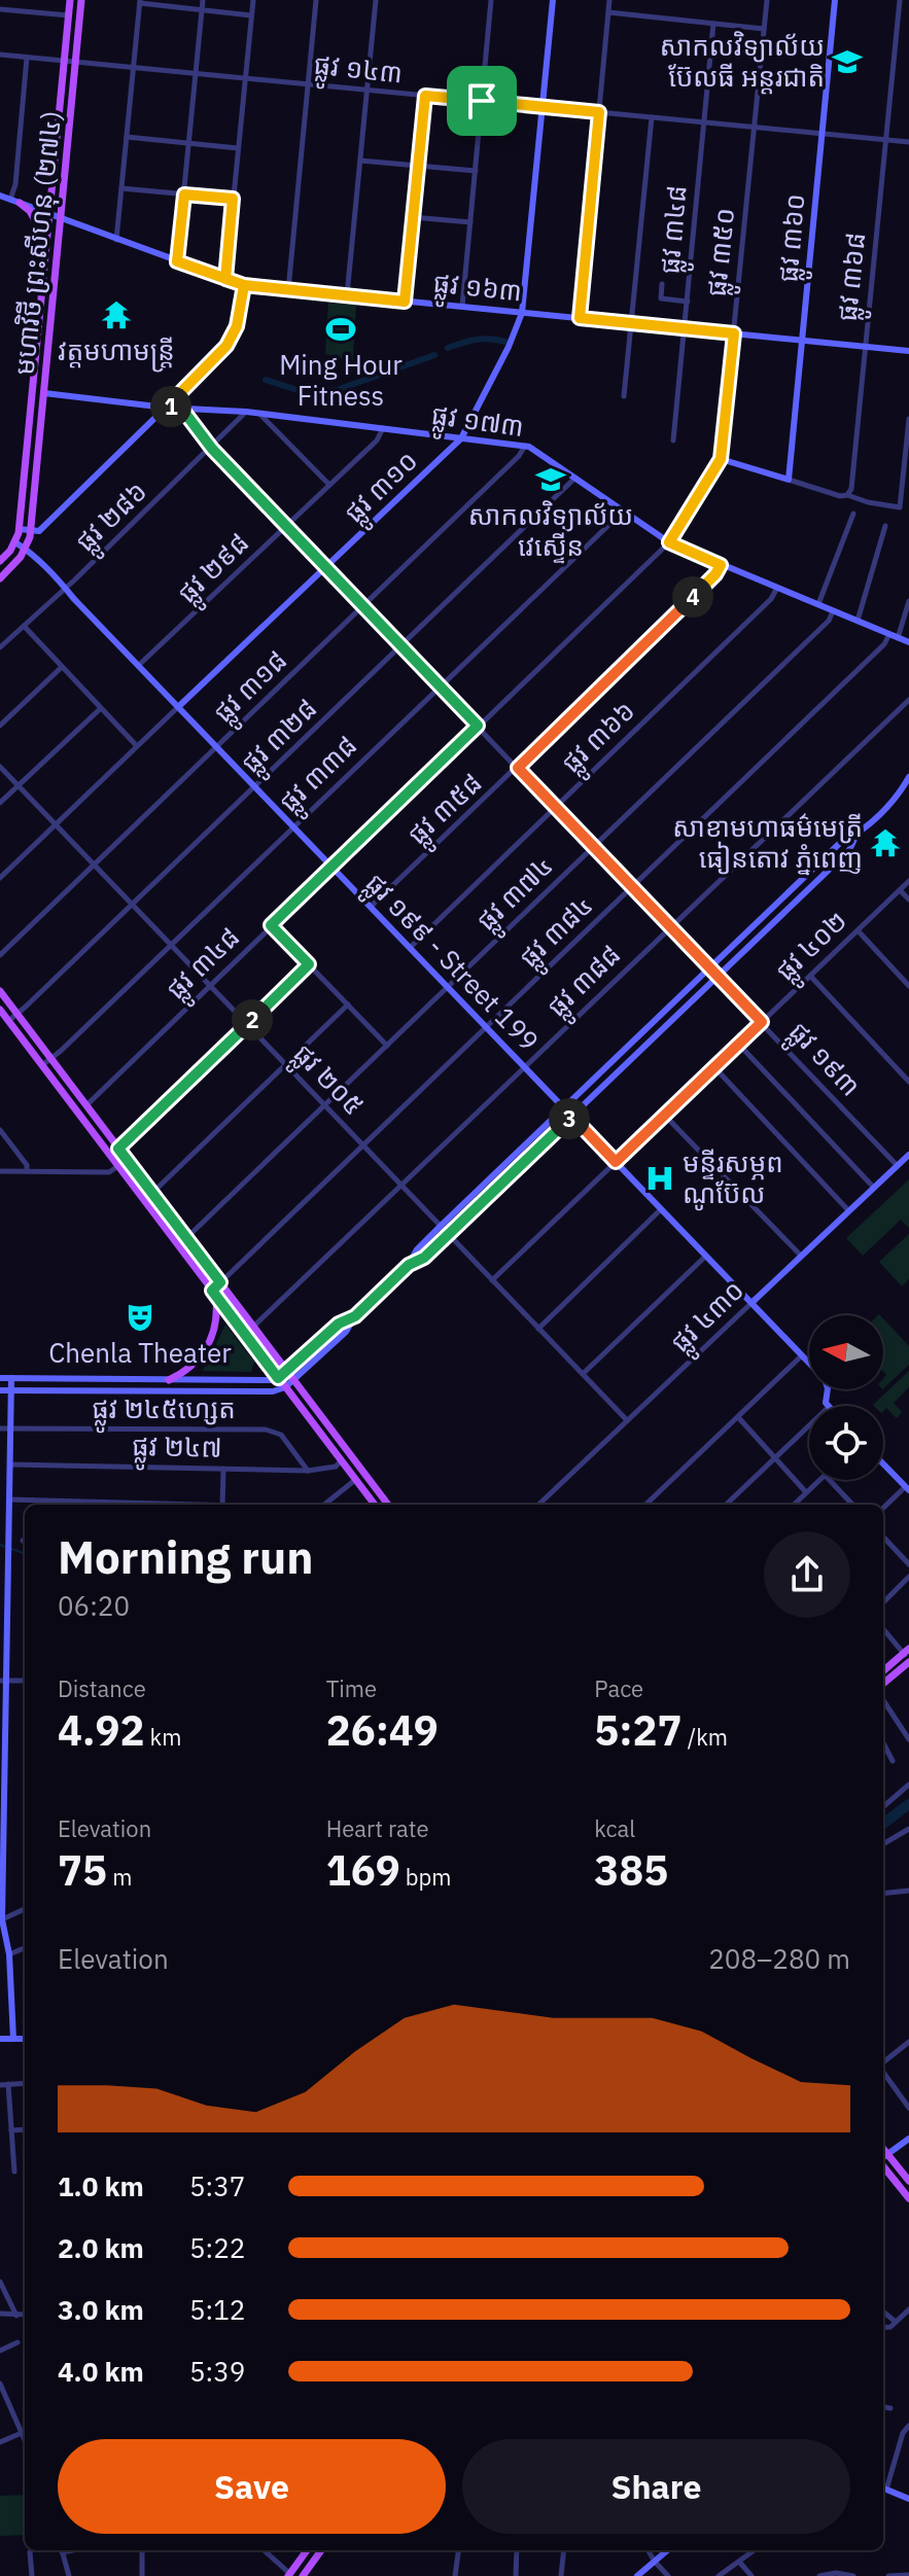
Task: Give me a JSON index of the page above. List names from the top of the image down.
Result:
{
  "streets": {
    "main road": ["មហាវិថី ព្រះសីហនុ (២៧៤)"],
    "street": [
      "ផ្លូវ ១៤៣",
      "ផ្លូវ ៣៤៨",
      "ផ្លូវ ៣៦០",
      "ផ្លូវ ៣៥០",
      "ផ្លូវ ៣៦៨",
      "ផ្លូវ ១៦៣",
      "ផ្លូវ ១៧៣",
      "ផ្លូវ ៣១០",
      "ផ្លូវ ២៨៦",
      "ផ្លូវ ២៩៨",
      "ផ្លូវ ៣១៨",
      "ផ្លូវ ៣២៨",
      "ផ្លូវ ៣៦៦",
      "ផ្លូវ ៣៣៨",
      "ផ្លូវ ៣៥៨",
      "ផ្លូវ ៣៧៤",
      "ផ្លូវ ៣៨៤",
      "ផ្លូវ ៤០២",
      "ផ្លូវ ១៩៩ - Street 199",
      "ផ្លូវ ៣៨៨",
      "ផ្លូវ ១៩៣",
      "ផ្លូវ ២០៥",
      "ផ្លូវ ៤៣០",
      "ផ្លូវ ២៤៥ហ្សេត",
      "ផ្លូវ ២៤៧"
    ]
  },
  "crossings": [
    ["ផ្លូវ ១៤៣", "ផ្លូវ ៣៤៨"],
    ["ផ្លូវ ១៤៣", "ផ្លូវ ៣៦០"],
    ["ផ្លូវ ១៤៣", "មហាវិថី ព្រះសីហនុ (២៧៤)"],
    ["ផ្លូវ ១៤៣", "ផ្លូវ ៣៥០"],
    ["ផ្លូវ ១៤៣", "ផ្លូវ ៣៦៨"],
    ["ផ្លូវ ១៤៣", "ផ្លូវ ៣១០"],
    ["ផ្លូវ ៣៤៨", "ផ្លូវ ៣៥០"],
    ["ផ្លូវ ៣៤៨", "ផ្លូវ ១៦៣"],
    ["ផ្លូវ ៣៤៨", "ផ្លូវ ១៧៣"],
    ["ផ្លូវ ៣៤៨", "ផ្លូវ ១៩៩ - Street 199"],
    ["ផ្លូវ ៣៤៨", "ផ្លូវ ១៩៣"],
    ["ផ្លូវ ៣៤៨", "ផ្លូវ ២០៥"],
    ["ផ្លូវ ៣៦០", "ផ្លូវ ១៦៣"],
    ["មហាវិថី ព្រះសីហនុ (២៧៤)", "ផ្លូវ ១៦៣"],
    ["មហាវិថី ព្រះសីហនុ (២៧៤)", "ផ្លូវ ១៧៣"],
    ["មហាវិថី ព្រះសីហនុ (២៧៤)", "ផ្លូវ ១៩៩ - Street 199"],
    ["ផ្លូវ ៣៥០", "ផ្លូវ ១៦៣"],
    ["ផ្លូវ ៣៥០", "ផ្លូវ ១៧៣"],
    ["ផ្លូវ ៣៦៨", "ផ្លូវ ១៦៣"],
    ["ផ្លូវ ១៦៣", "ផ្លូវ ៣១០"],
    ["ផ្លូវ ១៧៣", "ផ្លូវ ៣១០"],
    ["ផ្លូវ ១៧៣", "ផ្លូវ ២៨៦"],
    ["ផ្លូវ ១៧៣", "ផ្លូវ ២៩៨"],
    ["ផ្លូវ ១៧៣", "ផ្លូវ ៣១៨"],
    ["ផ្លូវ ១៧៣", "ផ្លូវ ៣២៨"],
    ["ផ្លូវ ១៧៣", "ផ្លូវ ៣៦៦"],
    ["ផ្លូវ ១៧៣", "ផ្លូវ ៣៣៨"],
    ["ផ្លូវ ១៧៣", "ផ្លូវ ៣៥៨"],
    ["ផ្លូវ ១៧៣", "ផ្លូវ ៣៧៤"],
    ["ផ្លូវ ១៧៣", "ផ្លូវ ៣៨៤"],
    ["ផ្លូវ ១៧៣", "ផ្លូវ ១៩៣"],
    ["ផ្លូវ ៣១០", "ផ្លូវ ១៩៩ - Street 199"],
    ["ផ្លូវ ៣១០", "ផ្លូវ ១៩៣"],
    ["ផ្លូវ ៣១០", "ផ្លូវ ២០៥"],
    ["ផ្លូវ ២៨៦", "ផ្លូវ ១៩៩ - Street 199"],
    ["ផ្លូវ ២៨៦", "ផ្លូវ ១៩៣"],
    ["ផ្លូវ ២៩៨", "ផ្លូវ ១៩៩ - Street 199"],
    ["ផ្លូវ ២៩៨", "ផ្លូវ ១៩៣"],
    ["ផ្លូវ ៣១៨", "ផ្លូវ ១៩៩ - Street 199"],
    ["ផ្លូវ ៣១៨", "ផ្លូវ ១៩៣"],
    ["ផ្លូវ ៣១៨", "ផ្លូវ ២០៥"],
    ["ផ្លូវ ៣២៨", "ផ្លូវ ១៩៩ - Street 199"],
    ["ផ្លូវ ៣២៨", "ផ្លូវ ១៩៣"],
    ["ផ្លូវ ៣២៨", "ផ្លូវ ២០៥"],
    ["ផ្លូវ ៣៦៦", "ផ្លូវ ១៩៩ - Street 199"],
    ["ផ្លូវ ៣៦៦", "ផ្លូវ ១៩៣"],
    ["ផ្លូវ ៣៣៨", "ផ្លូវ ១៩៩ - Street 199"],
    ["ផ្លូវ ៣៣៨", "ផ្លូវ ១៩៣"],
    ["ផ្លូវ ៣៣៨", "ផ្លូវ ២០៥"],
    ["ផ្លូវ ៣៥៨", "ផ្លូវ ១៩៩ - Street 199"],
    ["ផ្លូវ ៣៥៨", "ផ្លូវ ១៩៣"],
    ["ផ្លូវ ៣៧៤", "ផ្លូវ ១៩៩ - Street 199"],
    ["ផ្លូវ ៣៧៤", "ផ្លូវ ១៩៣"],
    ["ផ្លូវ ៣៧៤", "ផ្លូវ ២០៥"],
    ["ផ្លូវ ៣៨៤", "ផ្លូវ ១៩៩ - Street 199"],
    ["ផ្លូវ ៣៨៤", "ផ្លូវ ១៩៣"],
    ["ផ្លូវ ៣៨៤", "ផ្លូវ ២០៥"],
    ["ផ្លូវ ៤០២", "ផ្លូវ ១៩៩ - Street 199"],
    ["ផ្លូវ ៤០២", "ផ្លូវ ១៩៣"],
    ["ផ្លូវ ៤០២", "ផ្លូវ ២០៥"],
    ["ផ្លូវ ១៩៩ - Street 199", "ផ្លូវ ៣៨៨"],
    ["ផ្លូវ ១៩៩ - Street 199", "ផ្លូវ ៤៣០"],
    ["ផ្លូវ ៣៨៨", "ផ្លូវ ១៩៣"],
    ["ផ្លូវ ៣៨៨", "ផ្លូវ ២០៥"],
    ["ផ្លូវ ១៩៣", "ផ្លូវ ៤៣០"],
    ["ផ្លូវ ២០៥", "ផ្លូវ ៤៣០"],
    ["ផ្លូវ ២៤៥ហ្សេត", "ផ្លូវ ២៤៧"]
  ],
  "places": {
    "school or university": ["សាកលវិទ្យាល័យ ប៊ែលធី អន្តរជាតិ", "សាកលវិទ្យាល័យ វេស្ទើន"],
    "temple": ["វត្តមហាមន្រ្តី", "សាខាមហាធម៌មេត្រី ធៀនតោវ ភ្នំពេញ"],
    "sports": ["Ming Hour Fitness"],
    "hospital": ["មន្ទីរសម្ភព ណូប៊ែល"],
    "theatre": ["Chenla Theater"]
  },
  "north": "left",
  "page": {
    "pins": [
      "1",
      "4",
      "2",
      "3"
    ],
    "heading": ["Morning run", "06:20"],
    "stats": [
      ["Distance", "4.92 km"],
      ["Time", "26:49"],
      ["Pace", "5:27 /km"],
      ["Elevation", "75 m"],
      ["Heart rate", "169 bpm"],
      ["kcal", "385"]
    ],
    "chart": ["Elevation", "208–280 m"],
    "list": [
      {
        "name": "1.0 km",
        "note": "5:37"
      },
      {
        "name": "2.0 km",
        "note": "5:22"
      },
      {
        "name": "3.0 km",
        "note": "5:12"
      },
      {
        "name": "4.0 km",
        "note": "5:39"
      }
    ],
    "buttons": ["Save", "Share"]
  }
}
